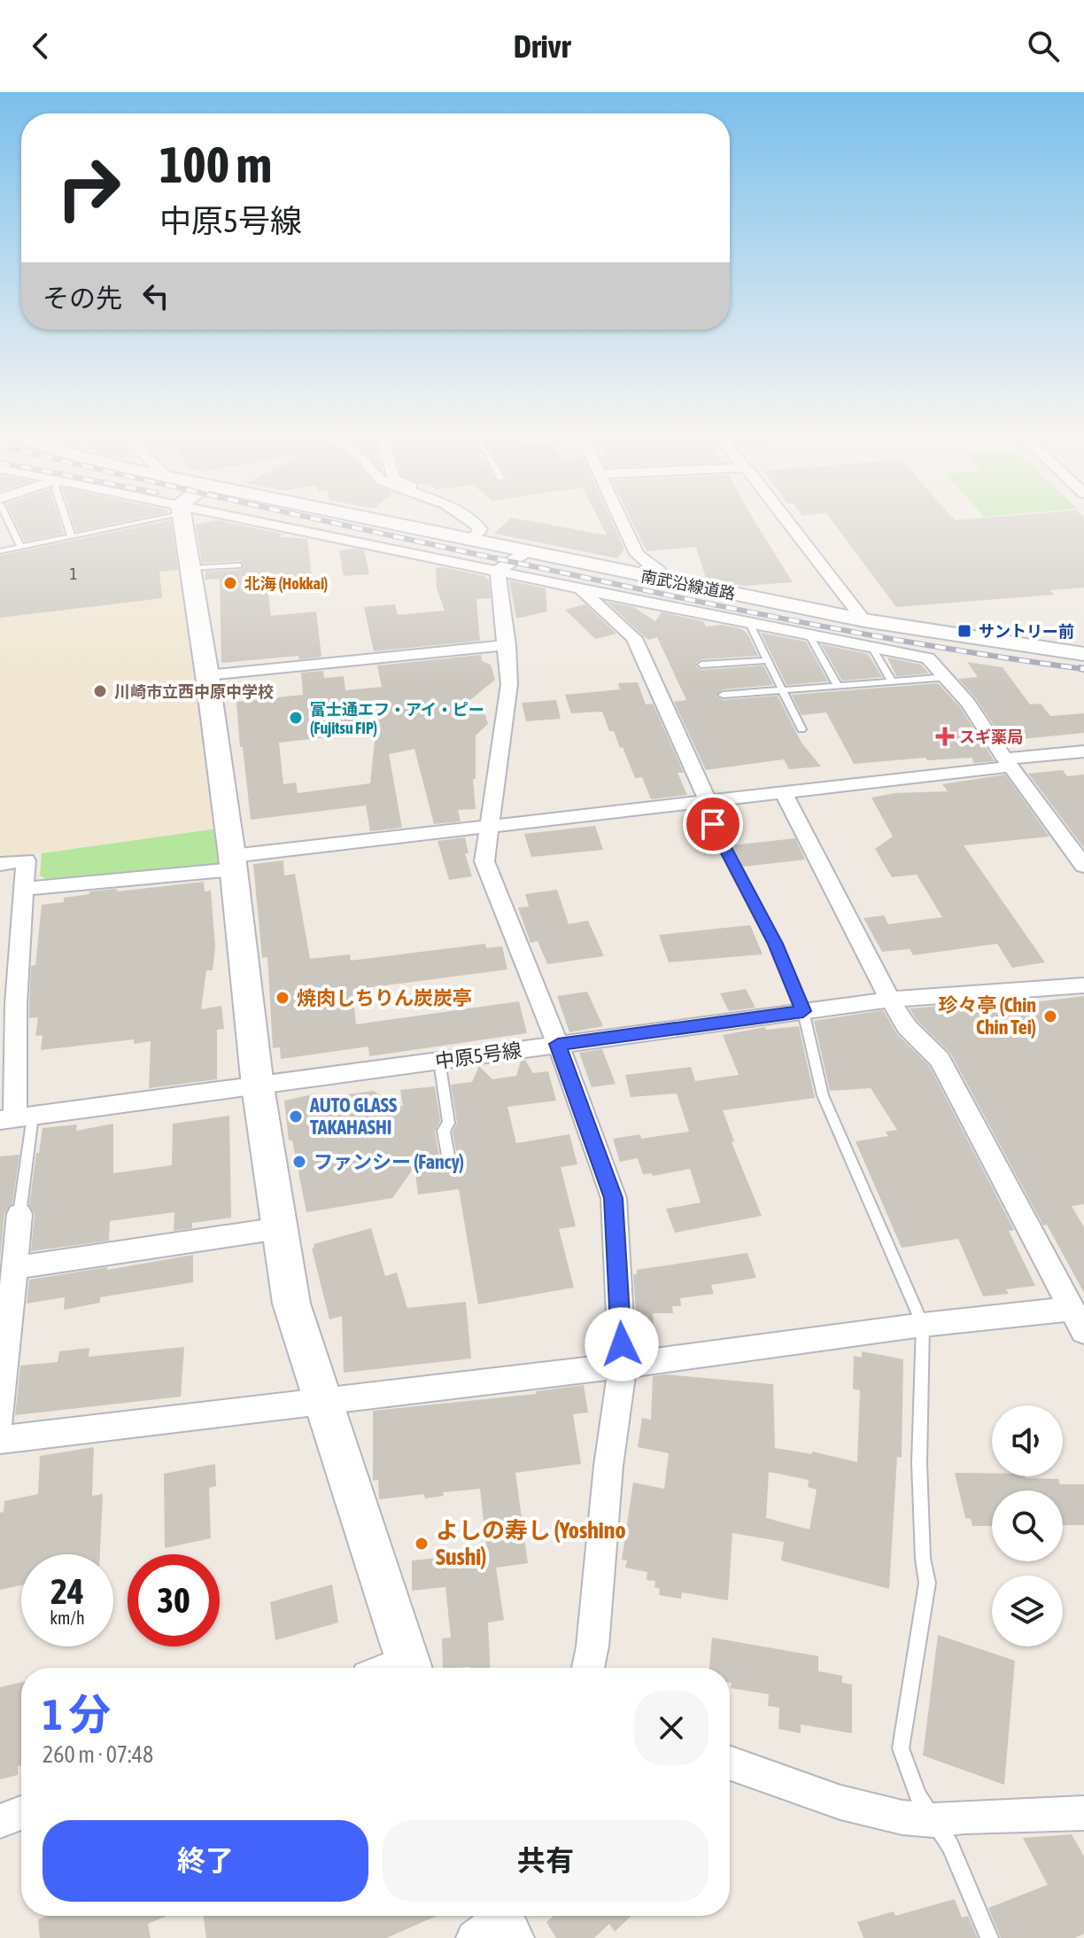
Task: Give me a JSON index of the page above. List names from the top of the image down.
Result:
{
  "streets": {
    "street": ["南武沿線道路", "中原5号線"]
  },
  "places": {
    "other": [
      "北海 (Hokkai)",
      "川崎市立西中原中学校",
      "富士通エフ・アイ・ピー (Fujitsu FIP)",
      "焼肉しちりん炭炭亭",
      "珍々亭 (Chin Chin Tei)",
      "AUTO GLASS TAKAHASHI",
      "ファンシー (Fancy)",
      "よしの寿し (Yoshino Sushi)"
    ],
    "transit": ["サントリー前"],
    "health": ["スギ薬局"]
  },
  "house_numbers": ["1"],
  "page": {
    "header": "Drivr",
    "turn": ["100 m", "中原5号線"],
    "then": "その先",
    "speed": "24 km/h",
    "limit": "30",
    "heading": ["1 分", "260 m · 07:48"],
    "buttons": ["終了", "共有"]
  }
}
